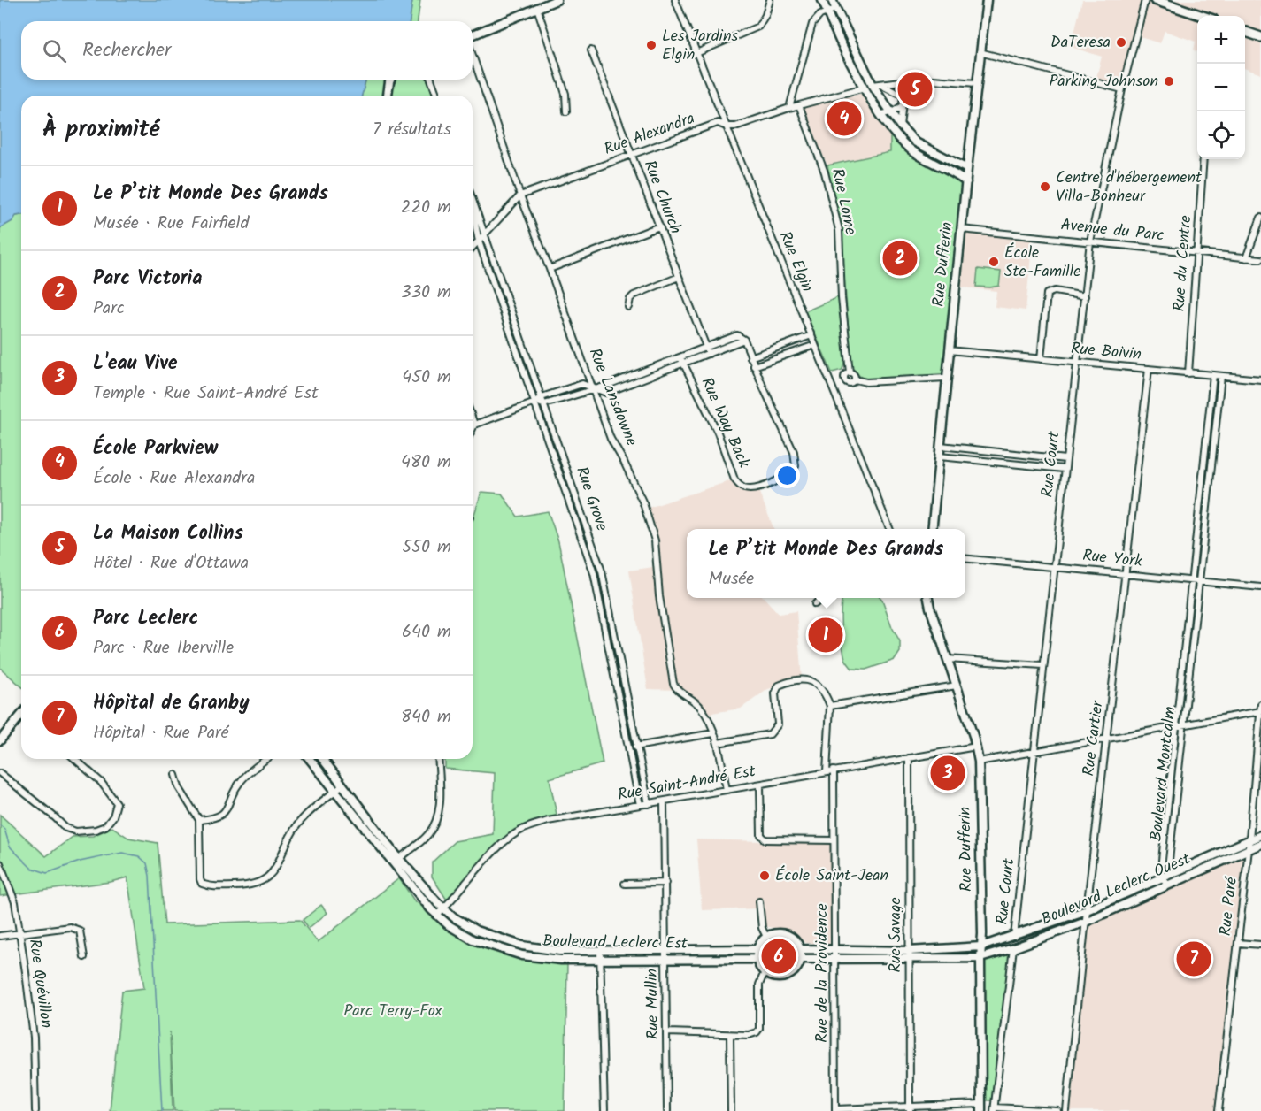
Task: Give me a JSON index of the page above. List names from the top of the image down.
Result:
{
  "streets": {
    "street": [
      "Rue Alexandra",
      "Rue Church",
      "Rue Lorne",
      "Avenue du Parc",
      "Rue Elgin",
      "Rue du Centre",
      "Rue Dufferin",
      "Rue Boivin",
      "Rue Lansdowne",
      "Rue Way Back",
      "Rue Court",
      "Rue Grove",
      "Rue York",
      "Rue Cartier",
      "Boulevard Montcalm",
      "Rue Saint-André Est",
      "Boulevard Leclerc Ouest",
      "Rue Paré",
      "Rue Savage",
      "Boulevard Leclerc Est",
      "Rue de la Providence",
      "Rue Quévillon",
      "Rue Mullin"
    ]
  },
  "crossings": [
    ["Rue Alexandra", "Rue Church"],
    ["Rue Alexandra", "Rue Lorne"],
    ["Rue Alexandra", "Rue Elgin"],
    ["Rue Alexandra", "Rue Lansdowne"],
    ["Rue Alexandra", "Rue Grove"],
    ["Avenue du Parc", "Rue du Centre"],
    ["Avenue du Parc", "Rue Dufferin"],
    ["Avenue du Parc", "Rue Court"],
    ["Rue du Centre", "Rue Boivin"],
    ["Rue Dufferin", "Rue Boivin"],
    ["Rue Dufferin", "Rue Saint-André Est"],
    ["Rue Dufferin", "Boulevard Leclerc Ouest"],
    ["Rue Boivin", "Rue Court"],
    ["Rue Boivin", "Rue Cartier"],
    ["Rue Boivin", "Boulevard Montcalm"],
    ["Rue Lansdowne", "Rue Saint-André Est"],
    ["Rue Court", "Rue York"],
    ["Rue Court", "Boulevard Leclerc Ouest"],
    ["Rue Grove", "Rue Saint-André Est"],
    ["Rue York", "Rue Cartier"],
    ["Rue York", "Boulevard Montcalm"],
    ["Rue Cartier", "Boulevard Leclerc Ouest"],
    ["Boulevard Montcalm", "Boulevard Leclerc Ouest"],
    ["Rue Saint-André Est", "Rue Savage"],
    ["Rue Saint-André Est", "Boulevard Leclerc Est"],
    ["Rue Saint-André Est", "Rue de la Providence"],
    ["Rue Saint-André Est", "Rue Mullin"],
    ["Boulevard Leclerc Ouest", "Rue Paré"],
    ["Boulevard Leclerc Est", "Rue Mullin"]
  ],
  "parks": ["Parc Terry-Fox"],
  "places": [
    "DaTeresa",
    "Les Jardins Elgin",
    "Parking Johnson",
    "Centre d'hébergement Villa-Bonheur",
    "École Ste-Famille",
    "École Saint-Jean"
  ],
  "page": {
    "map_buttons": ["+", "−"],
    "search": "Rechercher",
    "pins": [
      "5",
      "4",
      "2",
      "1",
      "3",
      "6",
      "7"
    ],
    "heading": ["À proximité", "7 résultats"],
    "list": [
      {
        "mark": "1",
        "name": "Le P’tit Monde Des Grands",
        "note": "Musée · Rue Fairfield",
        "value": "220 m"
      },
      {
        "mark": "2",
        "name": "Parc Victoria",
        "note": "Parc",
        "value": "330 m"
      },
      {
        "mark": "3",
        "name": "L'eau Vive",
        "note": "Temple · Rue Saint-André Est",
        "value": "450 m"
      },
      {
        "mark": "4",
        "name": "École Parkview",
        "note": "École · Rue Alexandra",
        "value": "480 m"
      },
      {
        "mark": "5",
        "name": "La Maison Collins",
        "note": "Hôtel · Rue d'Ottawa",
        "value": "550 m"
      },
      {
        "mark": "6",
        "name": "Parc Leclerc",
        "note": "Parc · Rue Iberville",
        "value": "640 m"
      },
      {
        "mark": "7",
        "name": "Hôpital de Granby",
        "note": "Hôpital · Rue Paré",
        "value": "840 m"
      }
    ],
    "popup": ["Le P’tit Monde Des Grands", "Musée"]
  }
}
